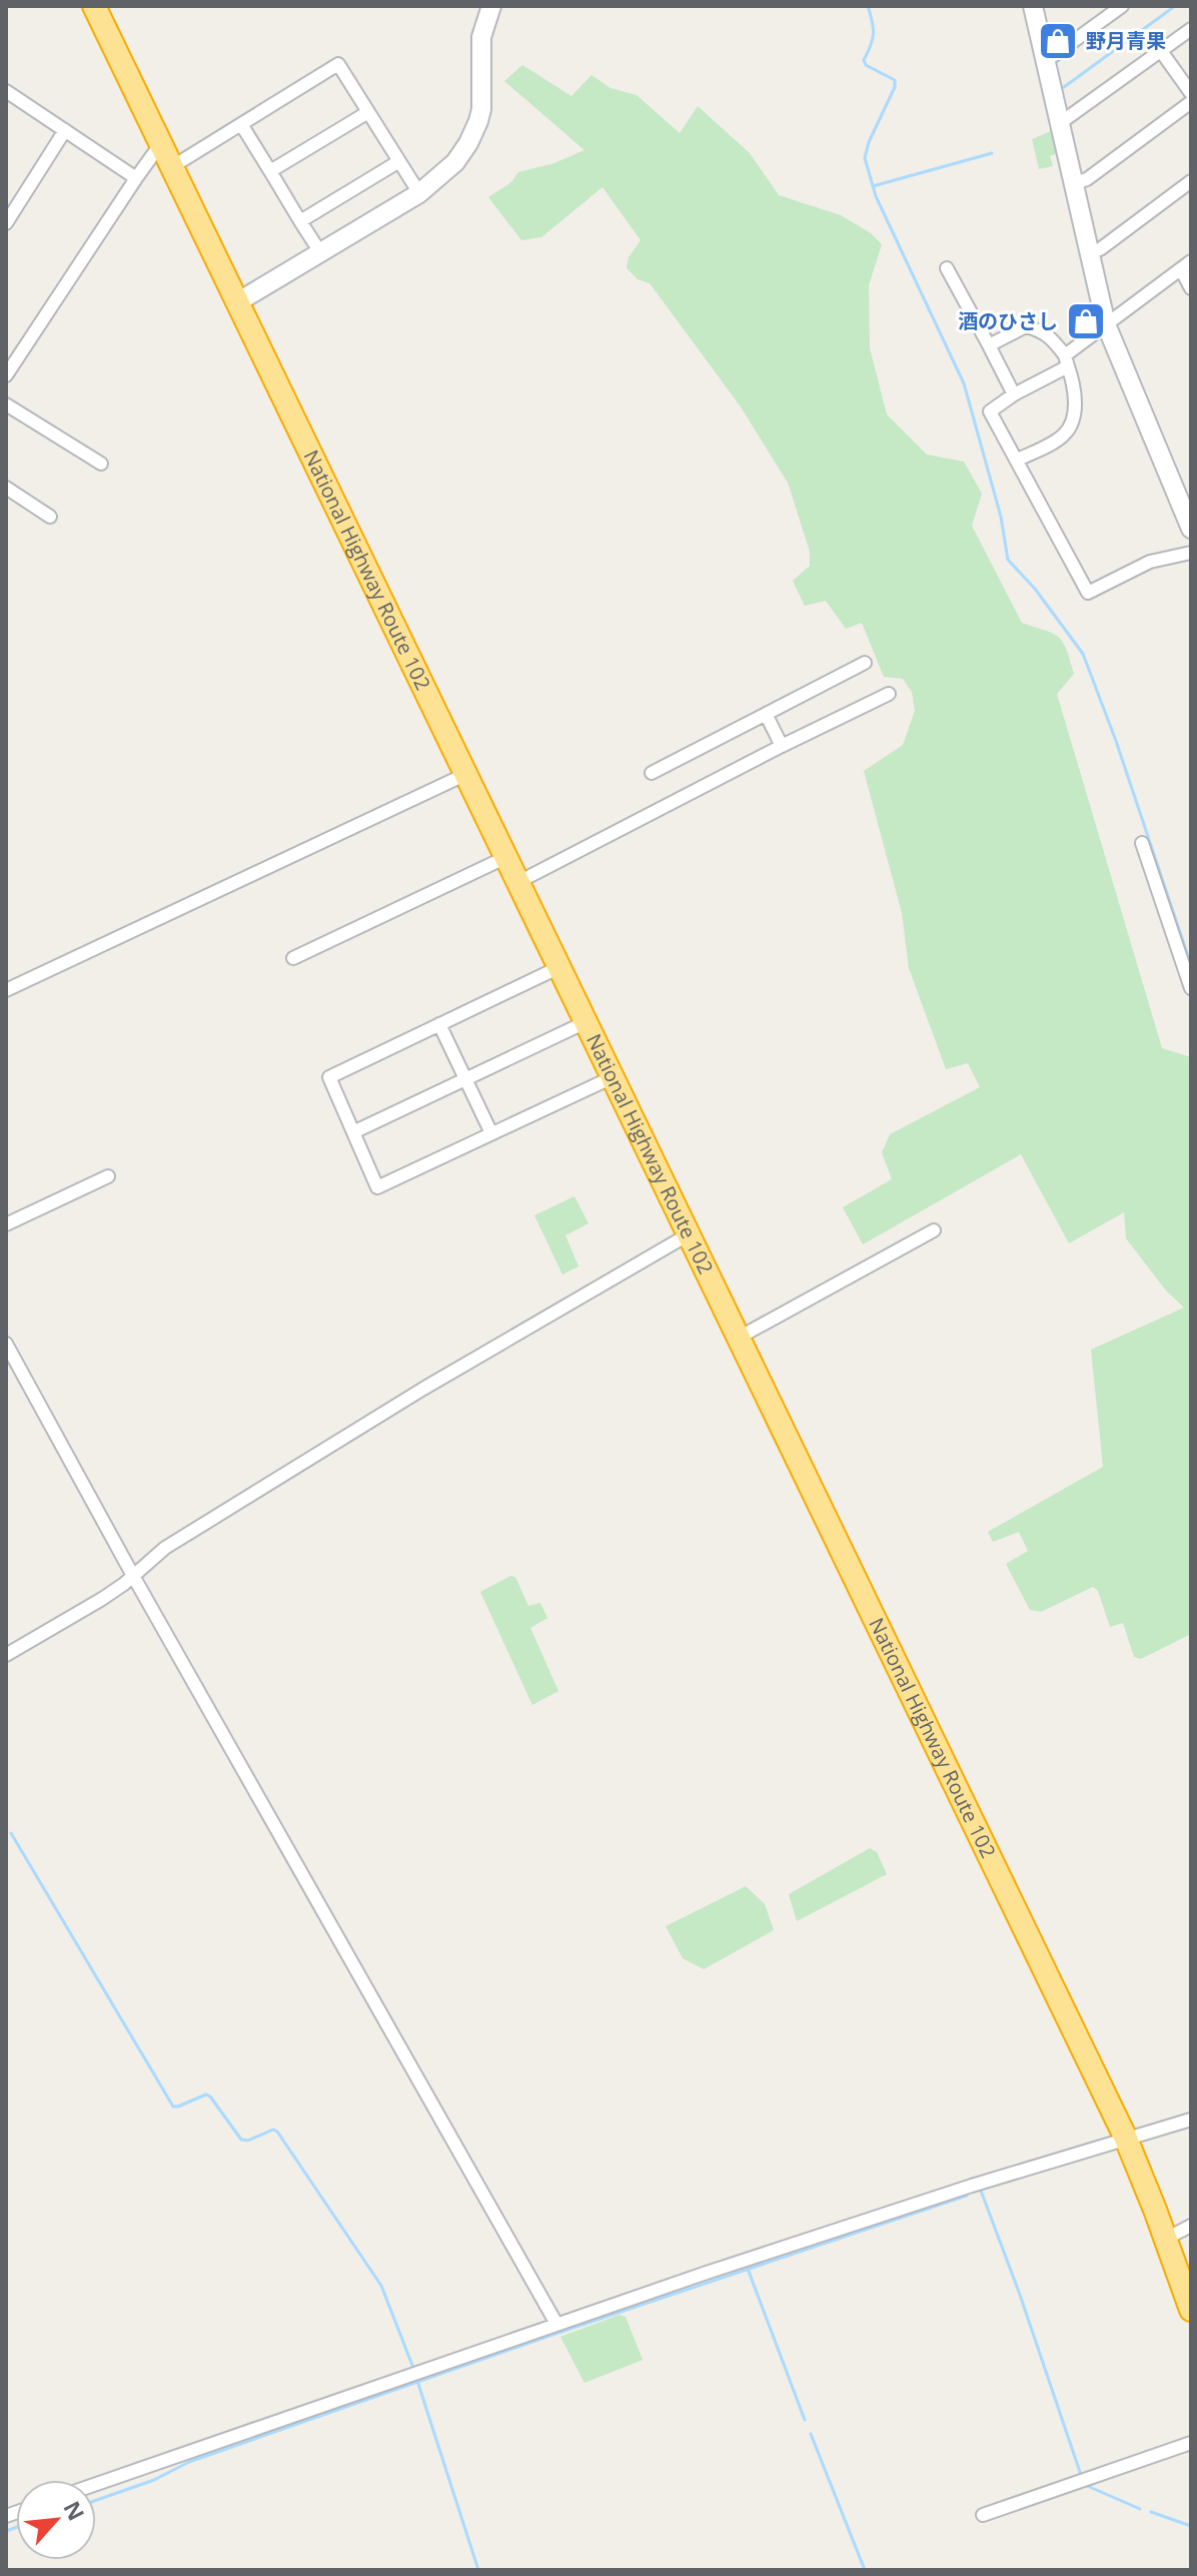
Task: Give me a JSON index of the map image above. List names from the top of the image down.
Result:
{
  "streets": {
    "highway": ["National Highway Route 102"]
  },
  "places": {
    "shop": ["野月青果", "酒のひさし"]
  },
  "north": "top right"
}
